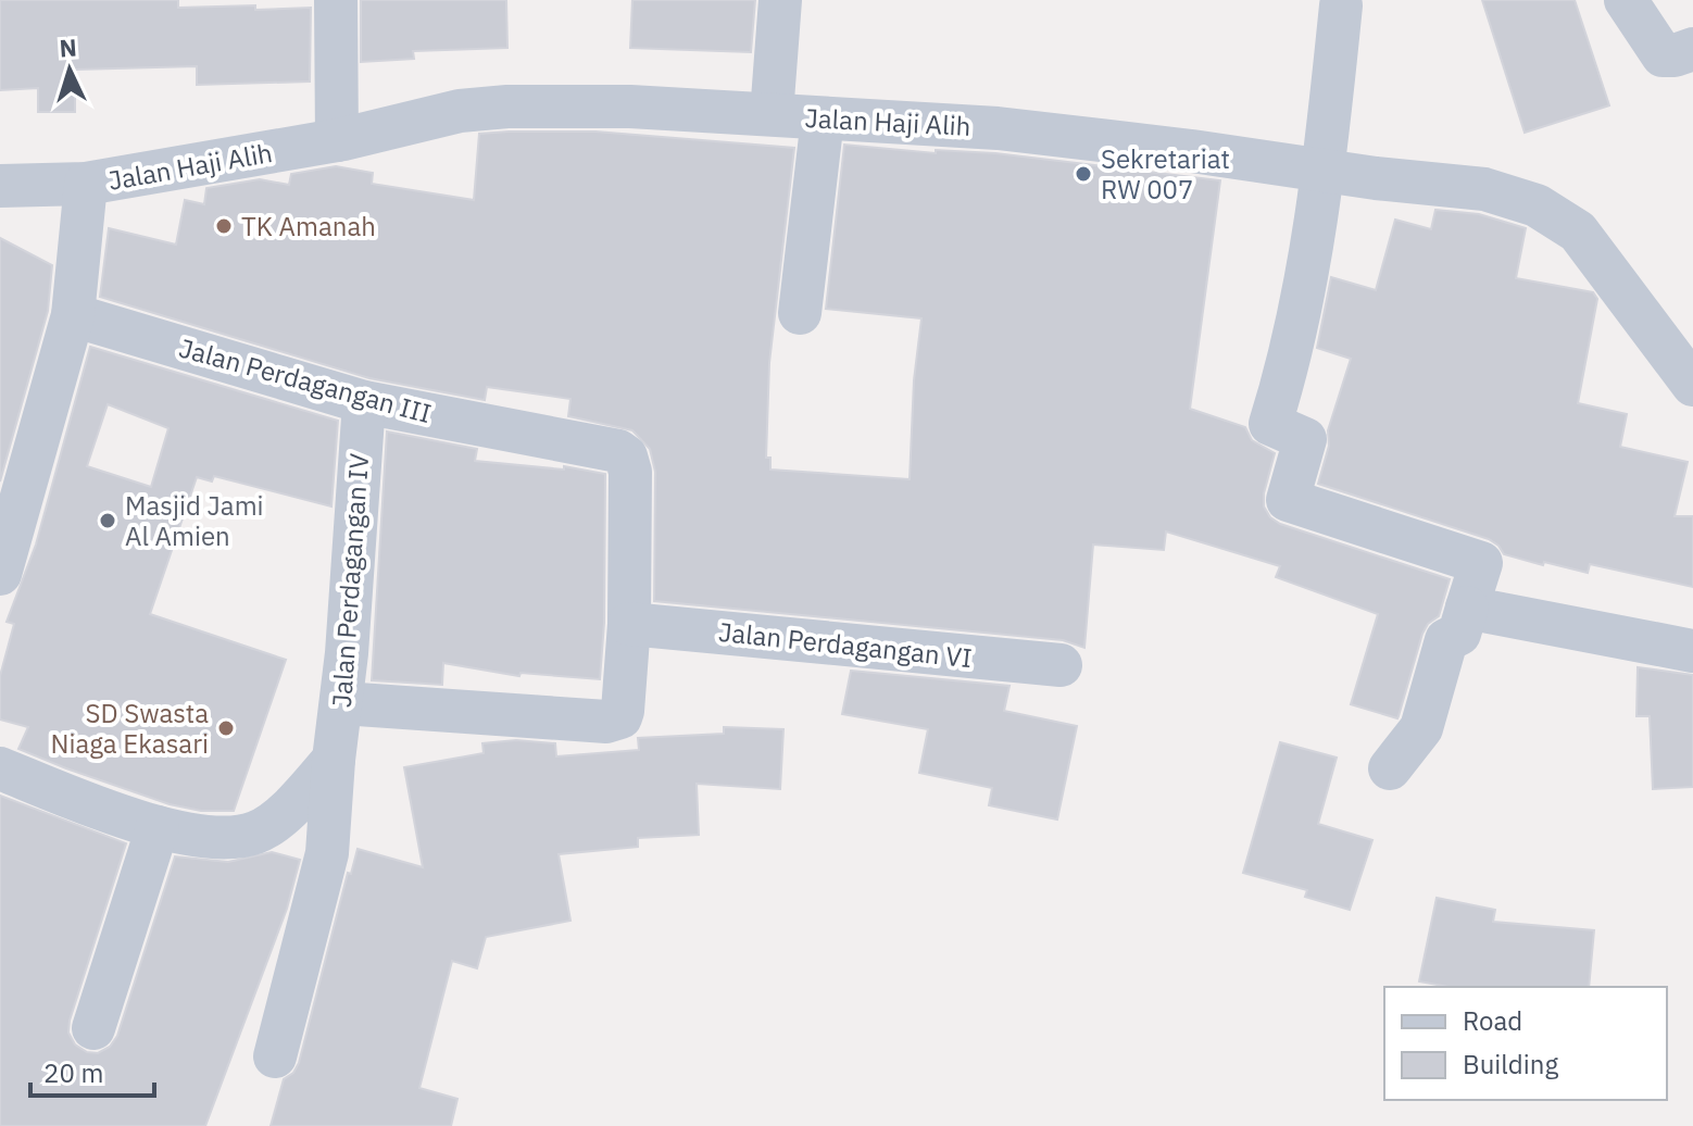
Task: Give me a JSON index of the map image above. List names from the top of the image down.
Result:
{
  "streets": {
    "street": [
      "Jalan Haji Alih",
      "Jalan Perdagangan III",
      "Jalan Perdagangan IV",
      "Jalan Perdagangan VI"
    ]
  },
  "crossings": [
    ["Jalan Perdagangan III", "Jalan Perdagangan IV"],
    ["Jalan Perdagangan III", "Jalan Perdagangan VI"]
  ],
  "places": [
    "Sekretariat RW 007",
    "TK Amanah",
    "Masjid Jami Al Amien",
    "SD Swasta Niaga Ekasari"
  ],
  "legend": ["Road", "Building"],
  "scale_bar": "20 m",
  "north": "top"
}
